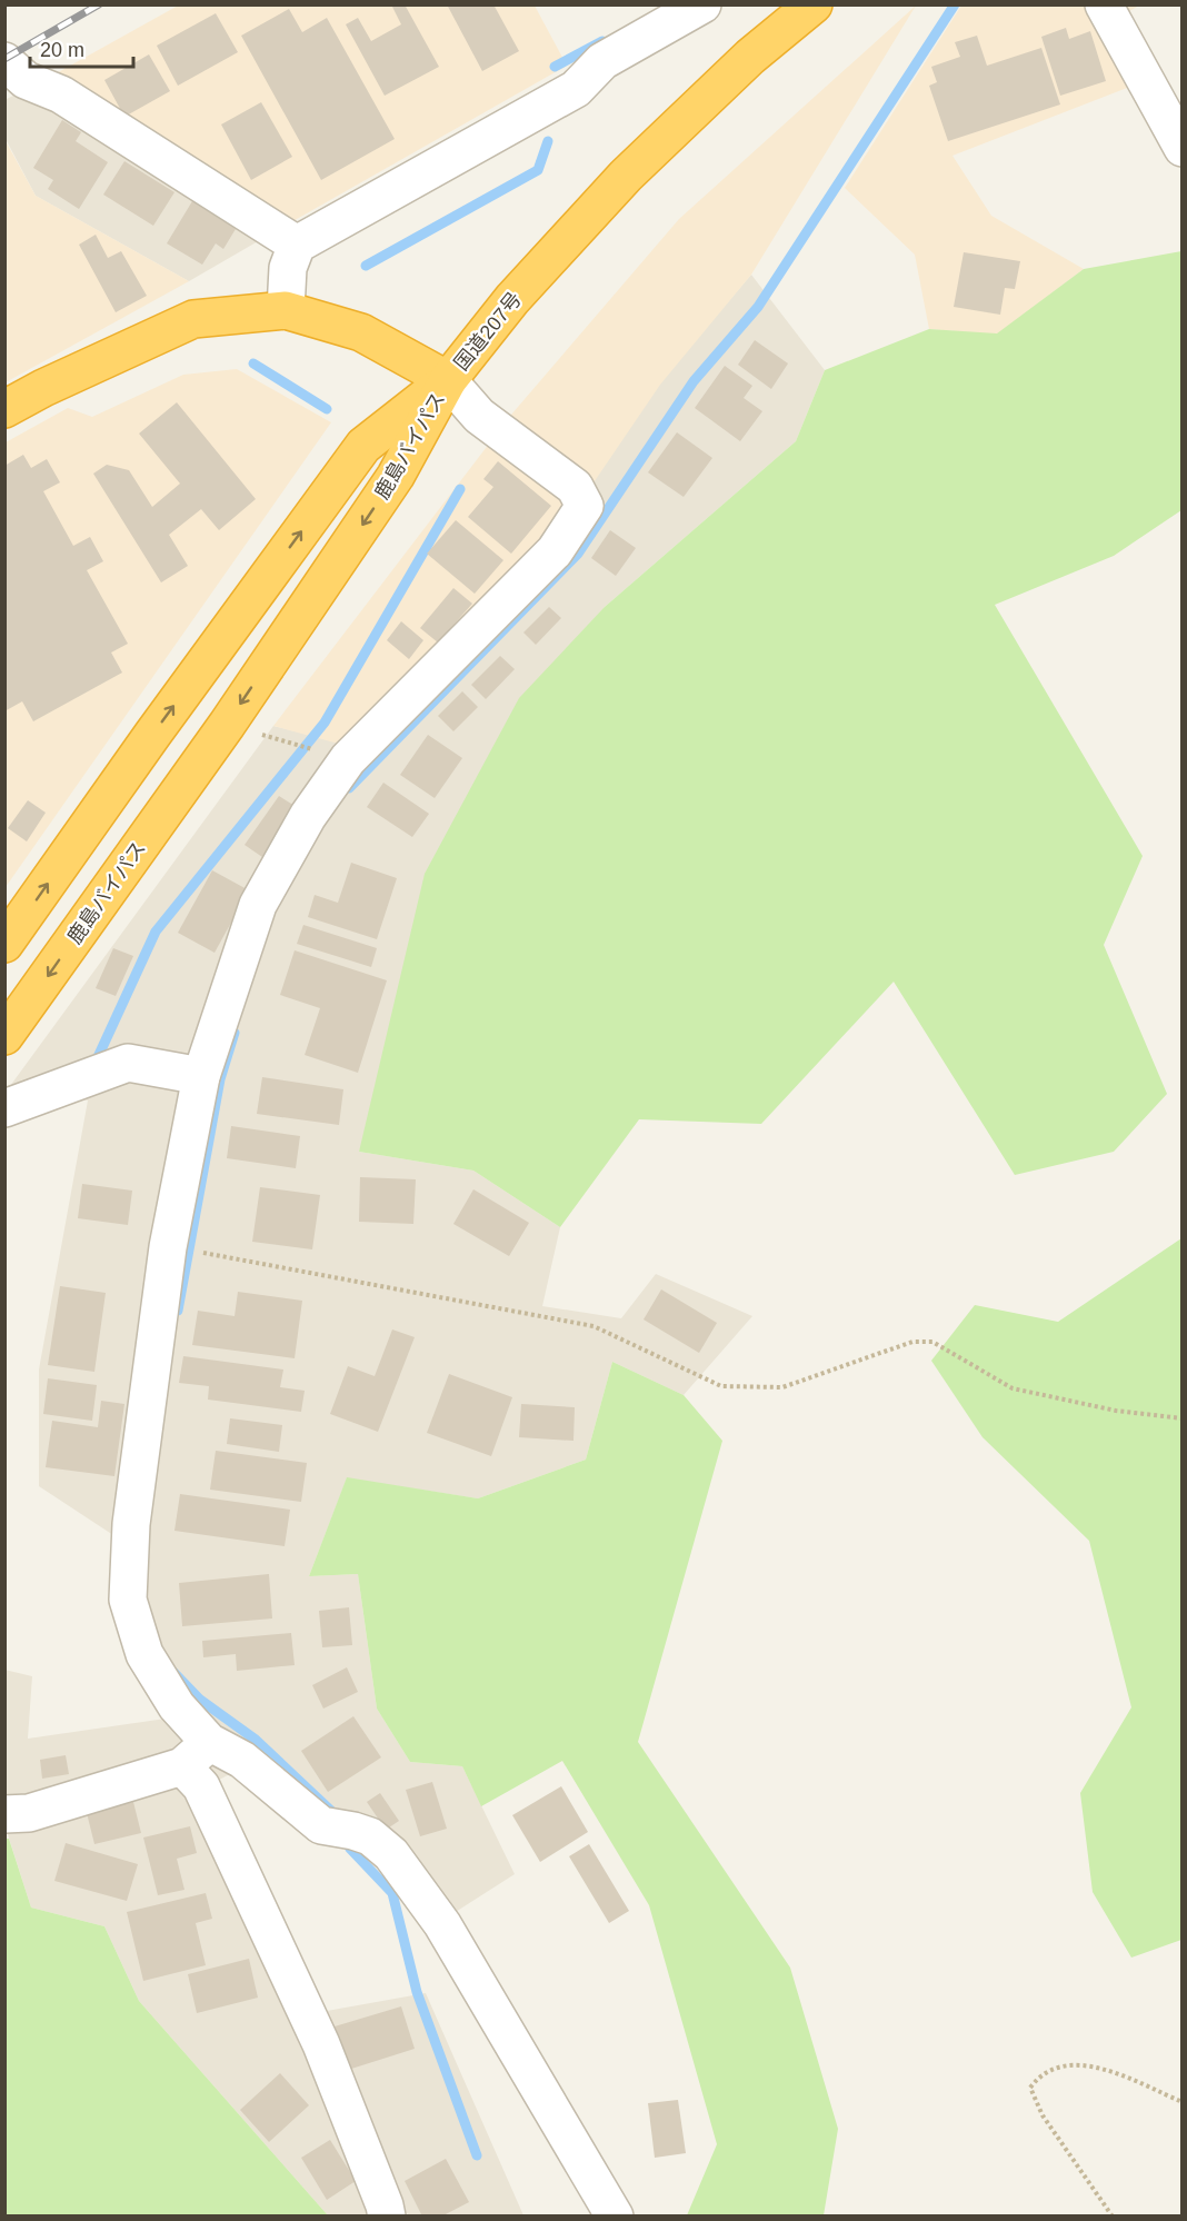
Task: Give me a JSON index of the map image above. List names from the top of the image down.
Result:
{
  "streets": {
    "highway": ["国道207号", "鹿島バイパス"]
  },
  "crossings": [
    ["国道207号", "鹿島バイパス"]
  ],
  "scale_bar": "20 m"
}
